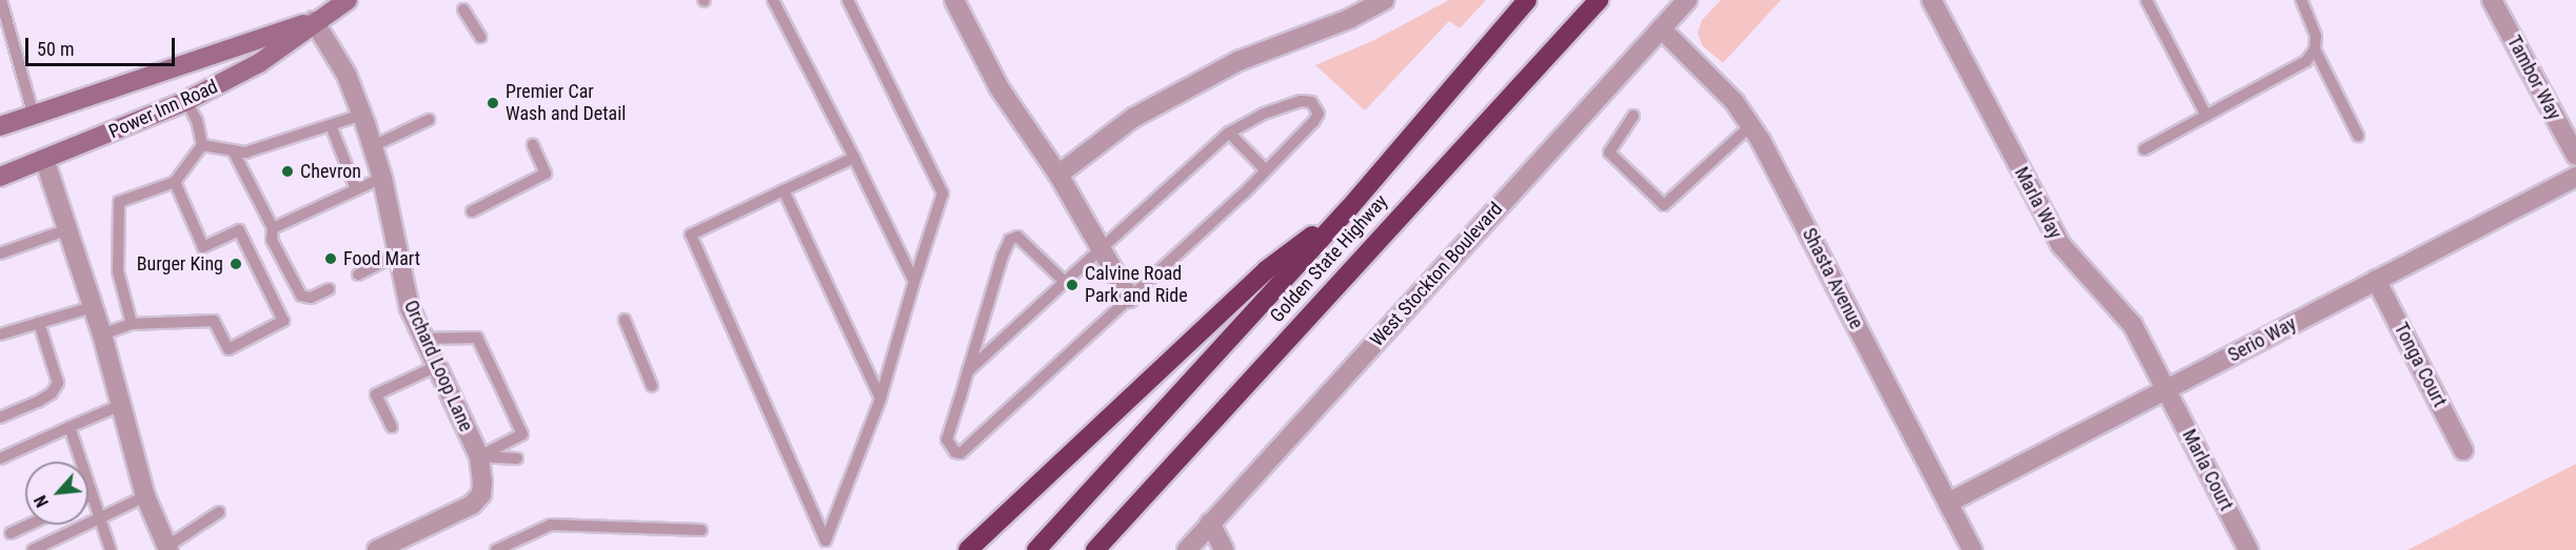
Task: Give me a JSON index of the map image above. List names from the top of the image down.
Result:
{
  "streets": {
    "highway": ["Golden State Highway"],
    "main road": ["Power Inn Road"],
    "street": [
      "Tambor Way",
      "Marla Way",
      "West Stockton Boulevard",
      "Shasta Avenue",
      "Serio Way",
      "Tonga Court",
      "Orchard Loop Lane",
      "Marla Court"
    ]
  },
  "crossings": [
    ["Power Inn Road", "Orchard Loop Lane"],
    ["Marla Way", "Serio Way"],
    ["Marla Way", "Marla Court"],
    ["West Stockton Boulevard", "Shasta Avenue"],
    ["Shasta Avenue", "Serio Way"],
    ["Serio Way", "Tonga Court"],
    ["Serio Way", "Marla Court"]
  ],
  "places": [
    "Premier Car Wash and Detail",
    "Chevron",
    "Food Mart",
    "Burger King",
    "Calvine Road Park and Ride"
  ],
  "scale_bar": "50 m",
  "north": "bottom left"
}
